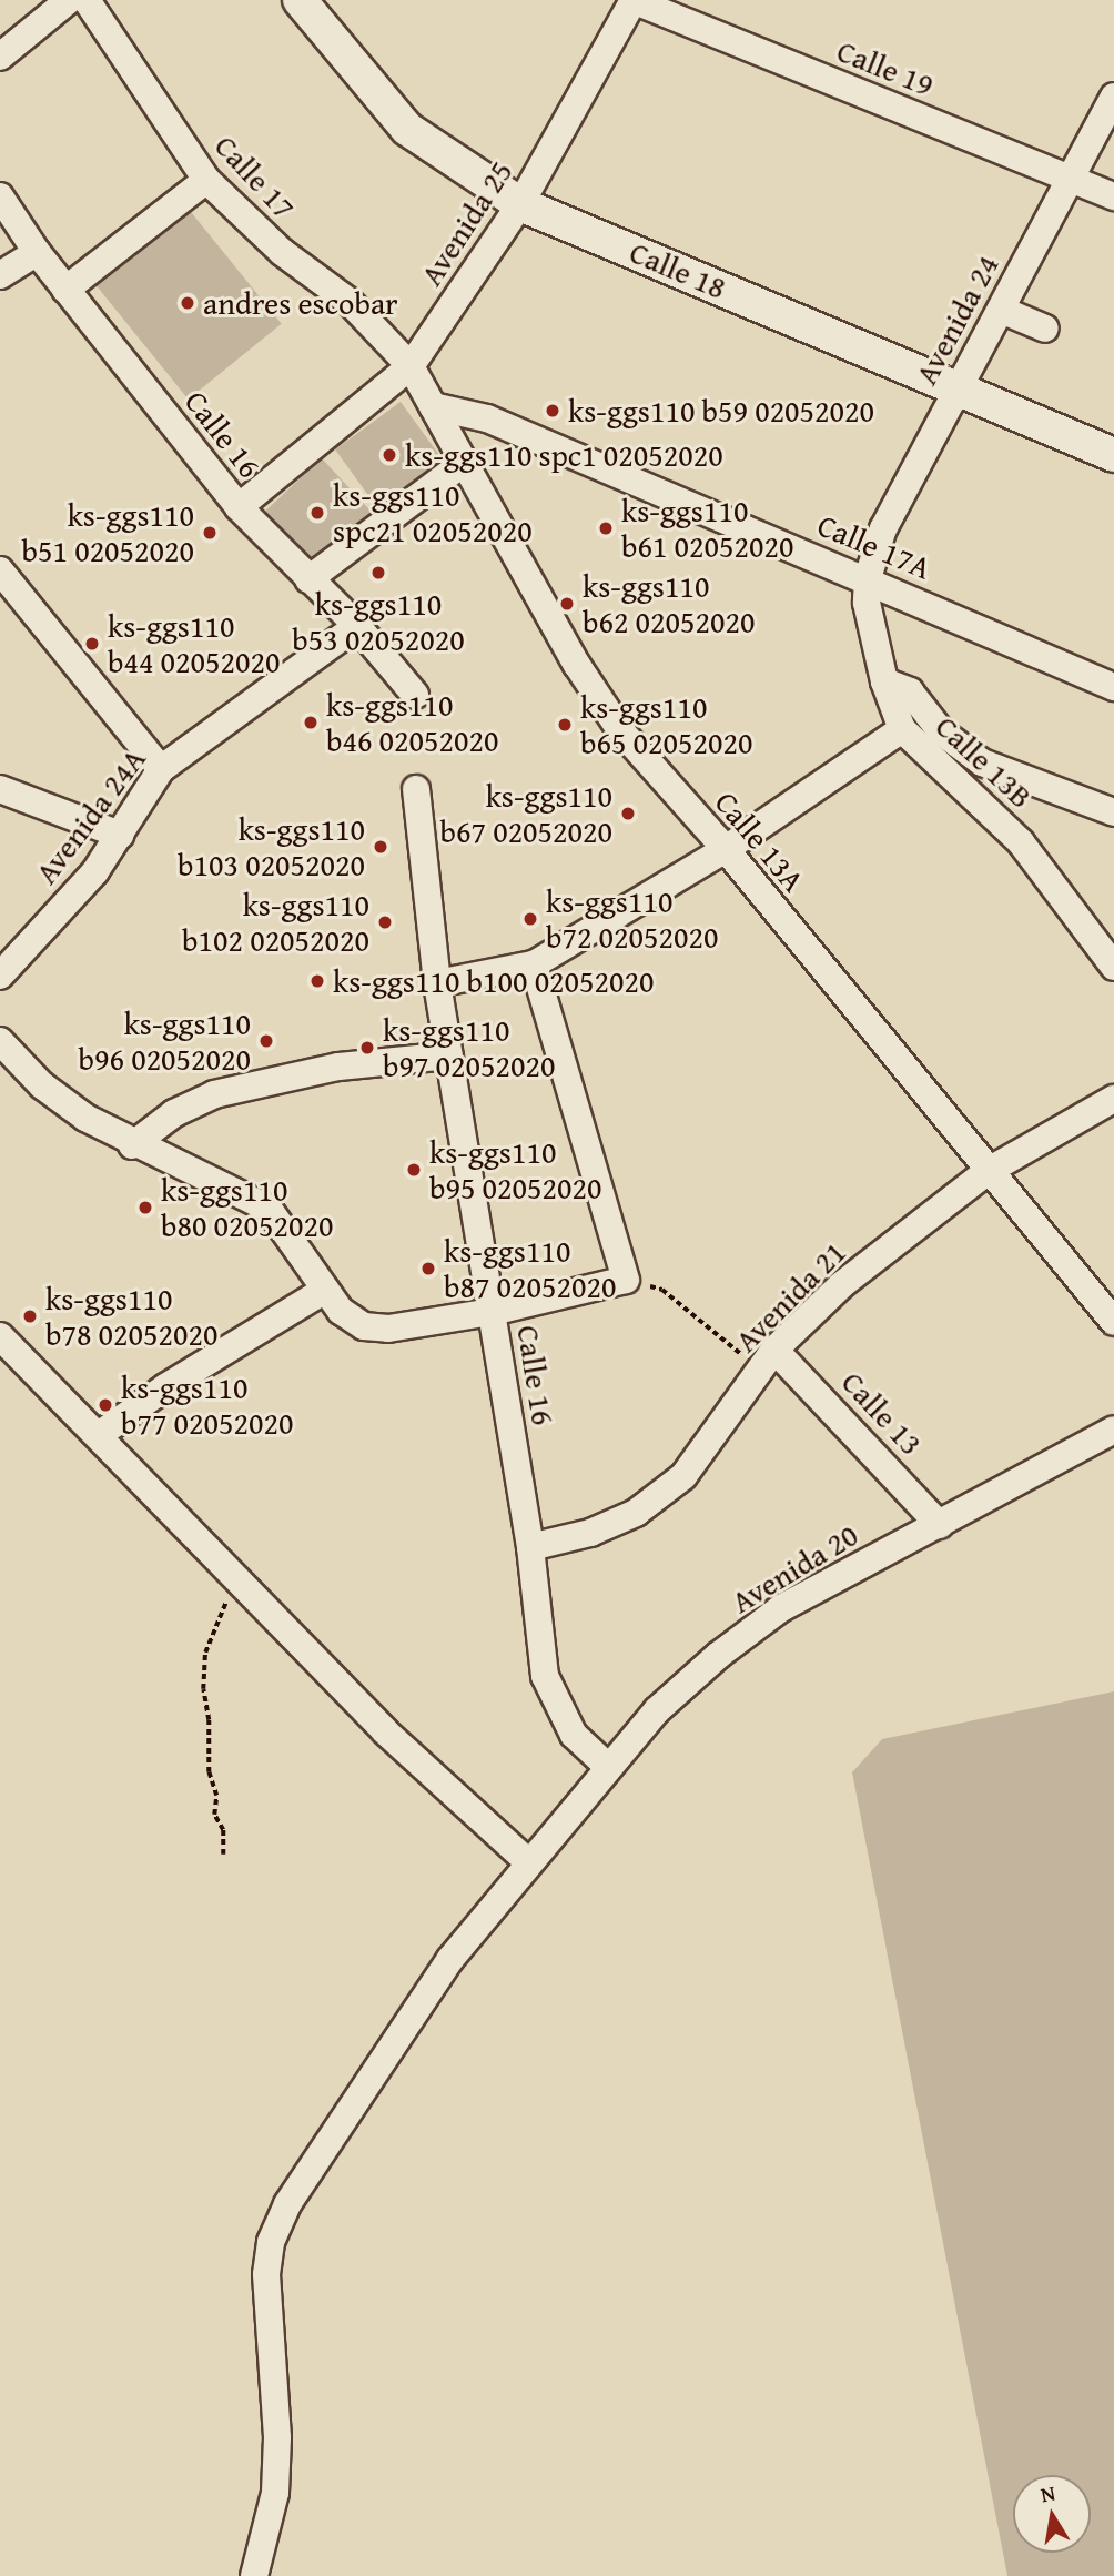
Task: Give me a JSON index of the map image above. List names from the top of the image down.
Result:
{
  "streets": {
    "street": [
      "Calle 19",
      "Calle 17",
      "Avenida 25",
      "Calle 18",
      "Avenida 24",
      "Calle 16",
      "Calle 17A",
      "Calle 13B",
      "Avenida 24A",
      "Calle 13A",
      "Avenida 21",
      "Calle 13",
      "Avenida 20"
    ]
  },
  "crossings": [
    ["Calle 19", "Avenida 25"],
    ["Calle 19", "Avenida 24"],
    ["Calle 17", "Avenida 25"],
    ["Calle 17", "Calle 13A"],
    ["Avenida 25", "Calle 18"],
    ["Avenida 25", "Calle 16"],
    ["Avenida 25", "Calle 13A"],
    ["Calle 18", "Avenida 24"],
    ["Avenida 24", "Calle 17A"],
    ["Avenida 24", "Calle 13B"],
    ["Calle 16", "Avenida 24A"],
    ["Calle 16", "Avenida 21"],
    ["Calle 16", "Avenida 20"],
    ["Calle 17A", "Calle 13B"],
    ["Calle 17A", "Calle 13A"],
    ["Calle 13A", "Avenida 21"],
    ["Avenida 21", "Calle 13"],
    ["Calle 13", "Avenida 20"]
  ],
  "places": [
    "andres escobar",
    "ks-ggs110 b59 02052020",
    "ks-ggs110 spc1 02052020",
    "ks-ggs110 spc21 02052020",
    "ks-ggs110 b61 02052020",
    "ks-ggs110 b51 02052020",
    "ks-ggs110 b53 02052020",
    "ks-ggs110 b62 02052020",
    "ks-ggs110 b44 02052020",
    "ks-ggs110 b46 02052020",
    "ks-ggs110 b65 02052020",
    "ks-ggs110 b67 02052020",
    "ks-ggs110 b103 02052020",
    "ks-ggs110 b72 02052020",
    "ks-ggs110 b102 02052020",
    "ks-ggs110 b100 02052020",
    "ks-ggs110 b96 02052020",
    "ks-ggs110 b97 02052020",
    "ks-ggs110 b95 02052020",
    "ks-ggs110 b80 02052020",
    "ks-ggs110 b87 02052020",
    "ks-ggs110 b78 02052020",
    "ks-ggs110 b77 02052020"
  ],
  "north": "top"
}
